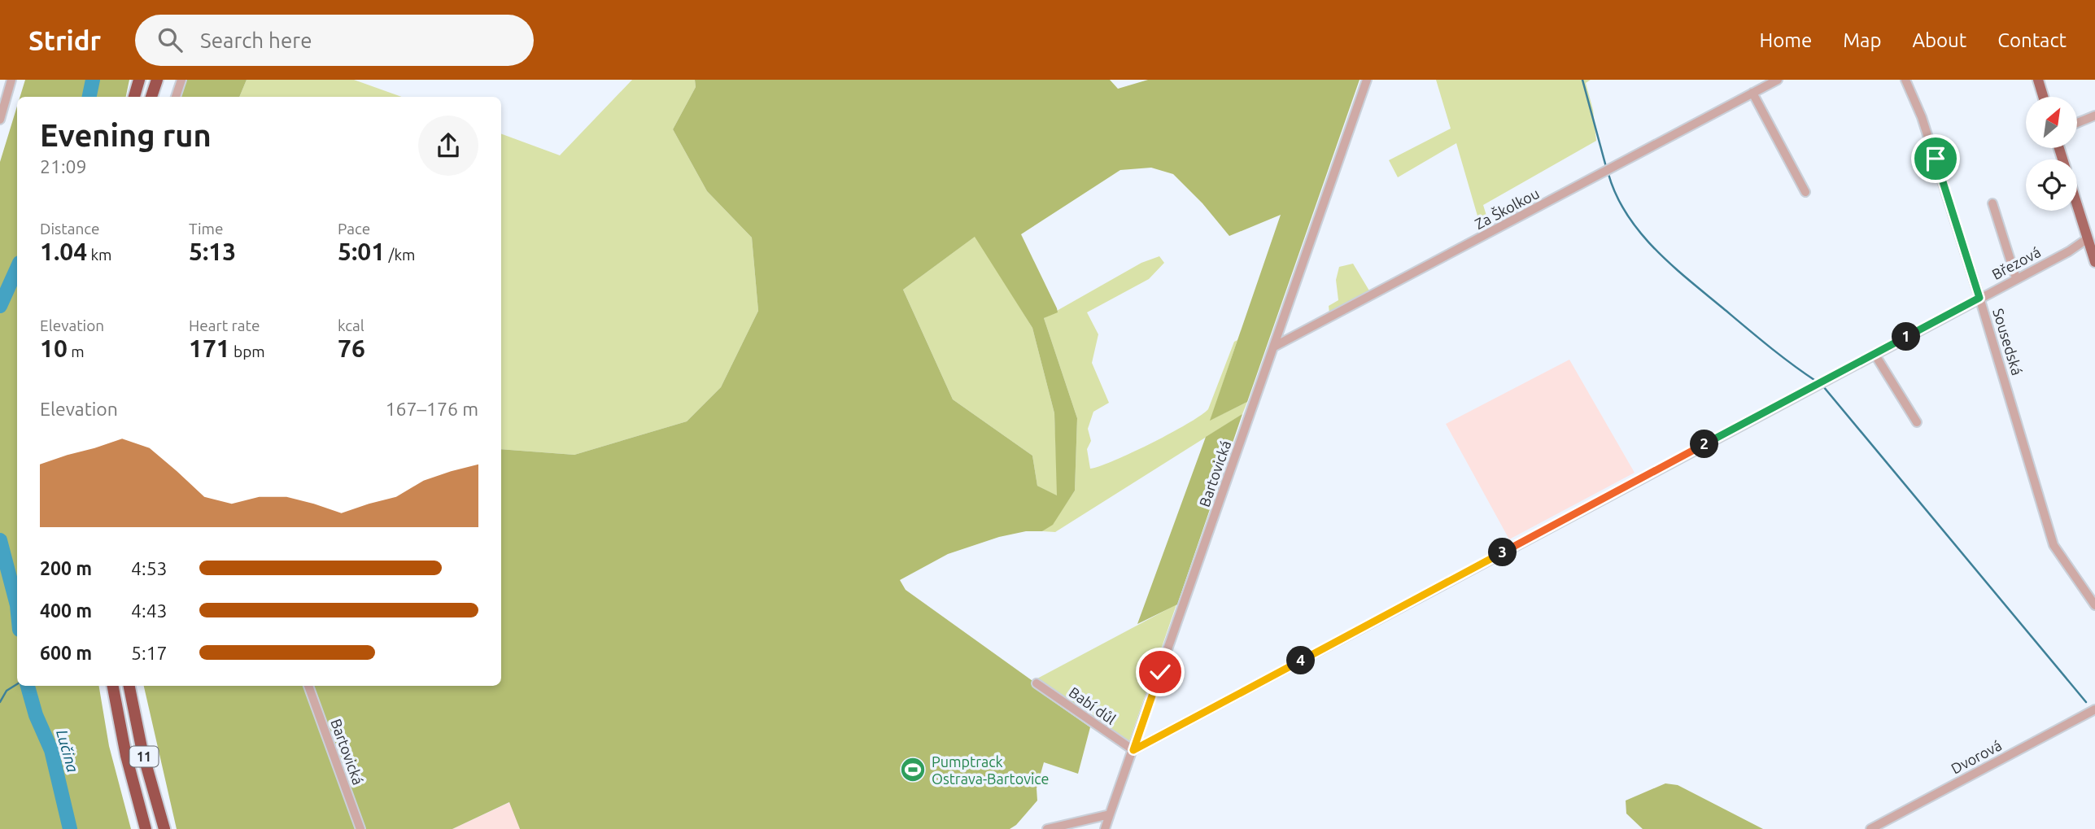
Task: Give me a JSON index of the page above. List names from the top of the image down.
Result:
{
  "streets": {
    "highway": ["11"],
    "street": [
      "Za Školkou",
      "Březová",
      "Sousedská",
      "Bartovická",
      "Babí důl",
      "Dvorová"
    ]
  },
  "crossings": [
    ["Za Školkou", "Bartovická"],
    ["Březová", "Sousedská"],
    ["Březová", "Bartovická"],
    ["Březová", "Babí důl"],
    ["Bartovická", "Babí důl"]
  ],
  "water": ["Lučina"],
  "places": {
    "sports": ["Pumptrack Ostrava-Bartovice"]
  },
  "north": "top right",
  "page": {
    "header": "Stridr",
    "search": "Search here",
    "nav": [
      "Home",
      "Map",
      "About",
      "Contact"
    ],
    "heading": ["Evening run", "21:09"],
    "stats": [
      ["Distance", "1.04 km"],
      ["Time", "5:13"],
      ["Pace", "5:01 /km"],
      ["Elevation", "10 m"],
      ["Heart rate", "171 bpm"],
      ["kcal", "76"]
    ],
    "pins": [
      "1",
      "2",
      "3",
      "4"
    ],
    "chart": ["Elevation", "167–176 m"],
    "list": [
      {
        "name": "200 m",
        "note": "4:53"
      },
      {
        "name": "400 m",
        "note": "4:43"
      },
      {
        "name": "600 m",
        "note": "5:17"
      }
    ]
  }
}
